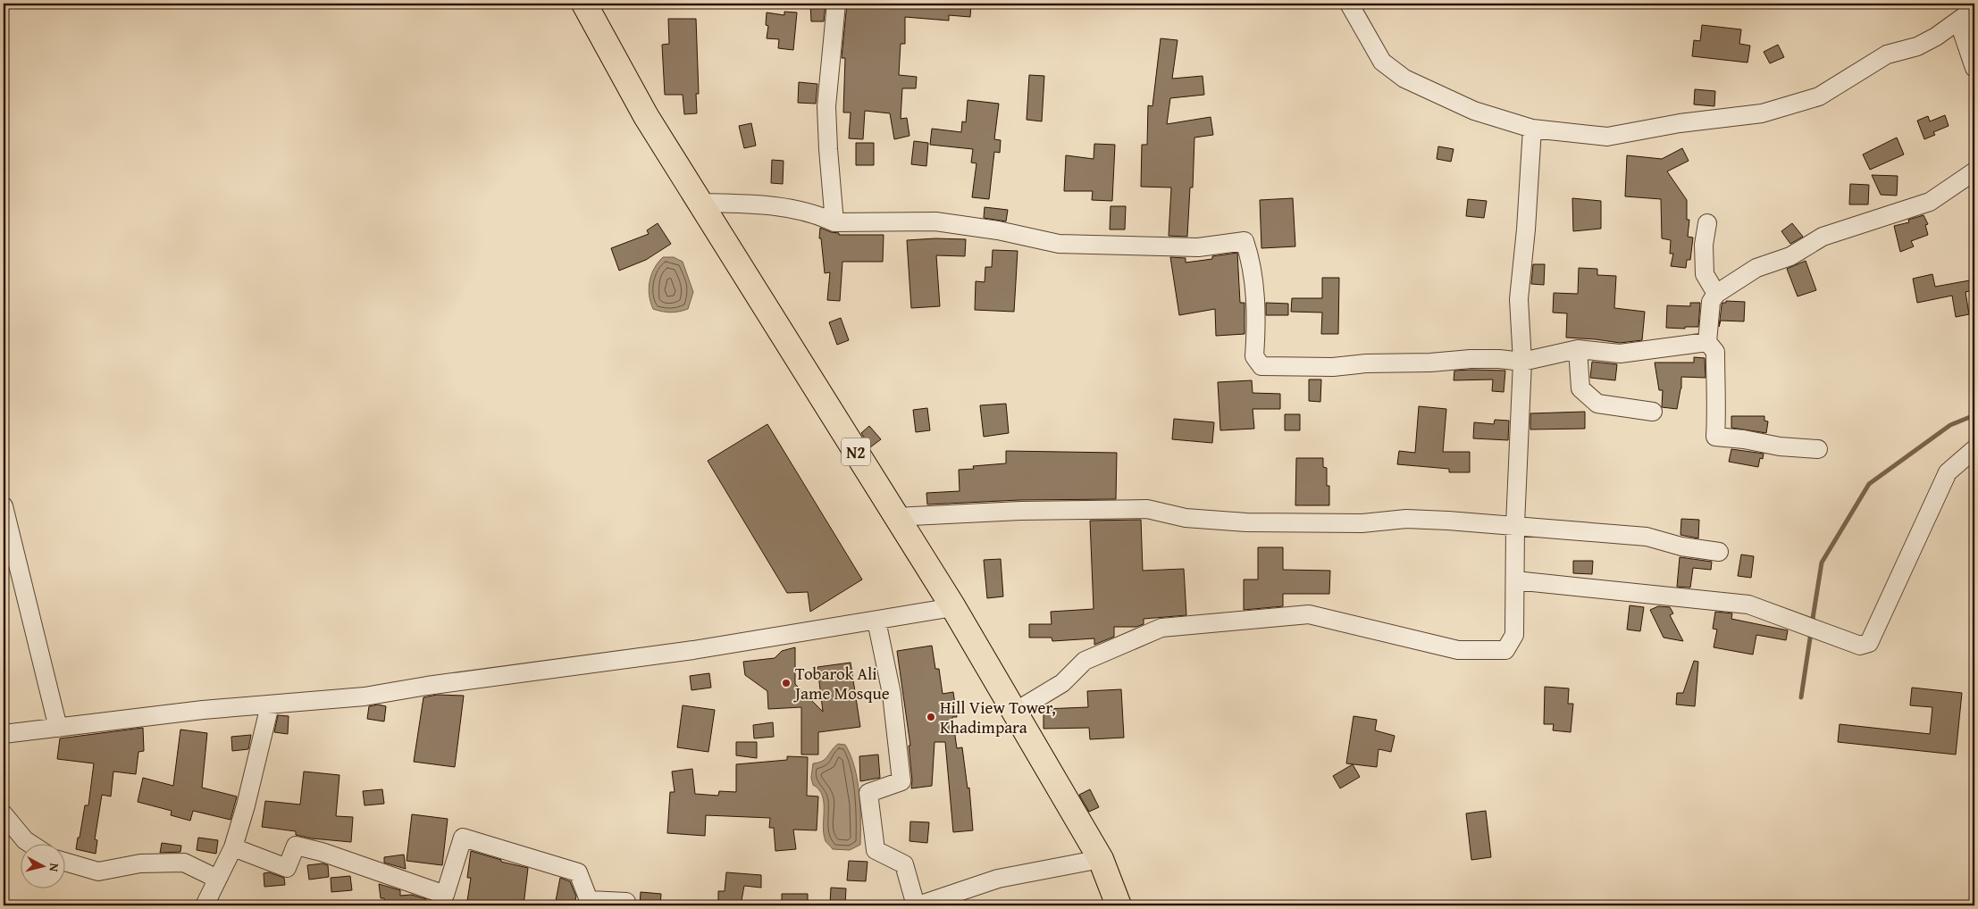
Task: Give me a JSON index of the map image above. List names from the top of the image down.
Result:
{
  "streets": {
    "highway": ["N2"]
  },
  "places": ["Tobarok Ali Jame Mosque", "Hill View Tower, Khadimpara"],
  "north": "right"
}
